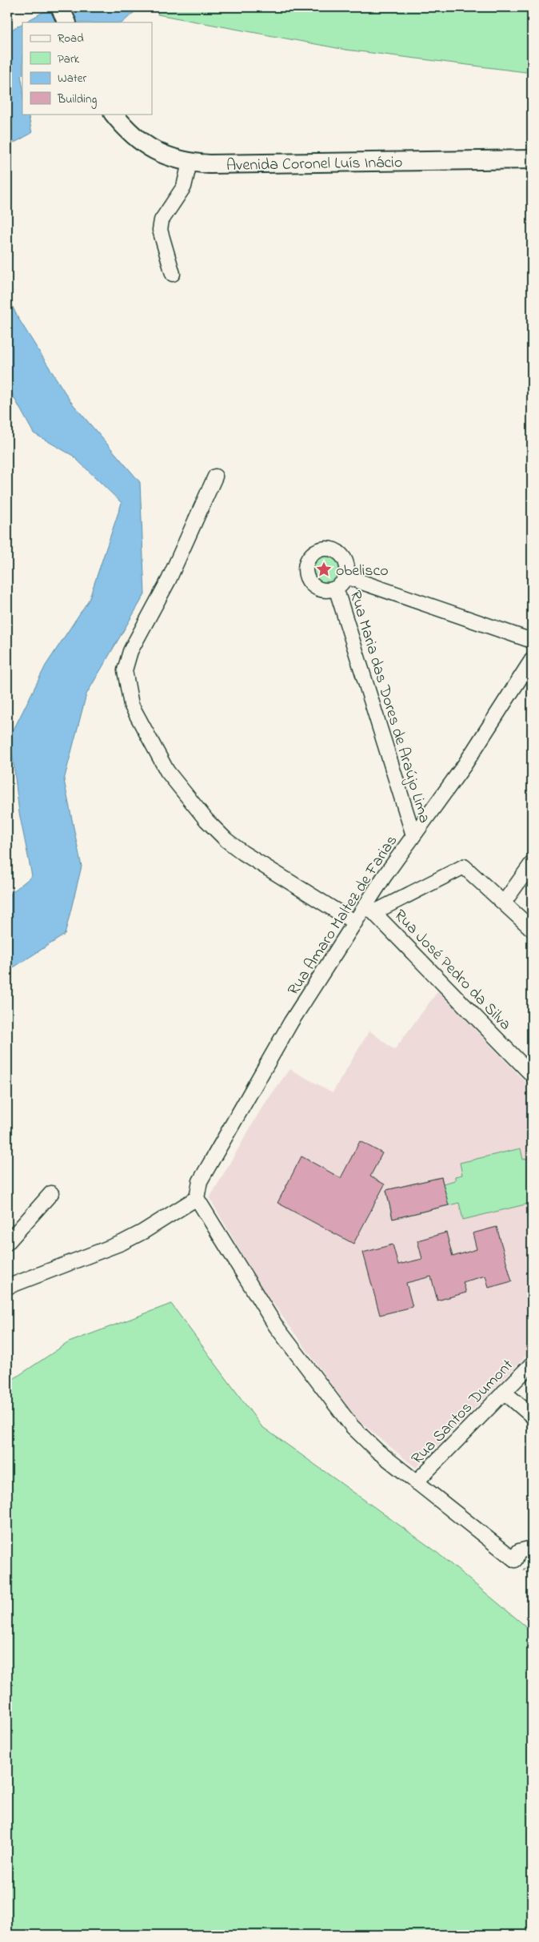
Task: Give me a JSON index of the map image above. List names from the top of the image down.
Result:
{
  "streets": {
    "street": [
      "Avenida Coronel Luís Inácio",
      "Rua Maria das Dores de Araújo Lima",
      "Rua Amaro Maltez de Farias",
      "Rua José Pedro da Silva",
      "Rua Santos Dumont"
    ]
  },
  "crossings": [
    ["Rua Maria das Dores de Araújo Lima", "Rua Amaro Maltez de Farias"],
    ["Rua Amaro Maltez de Farias", "Rua José Pedro da Silva"]
  ],
  "places": {
    "place": ["obelisco"]
  },
  "legend": [
    "Road",
    "Park",
    "Water",
    "Building"
  ]
}
